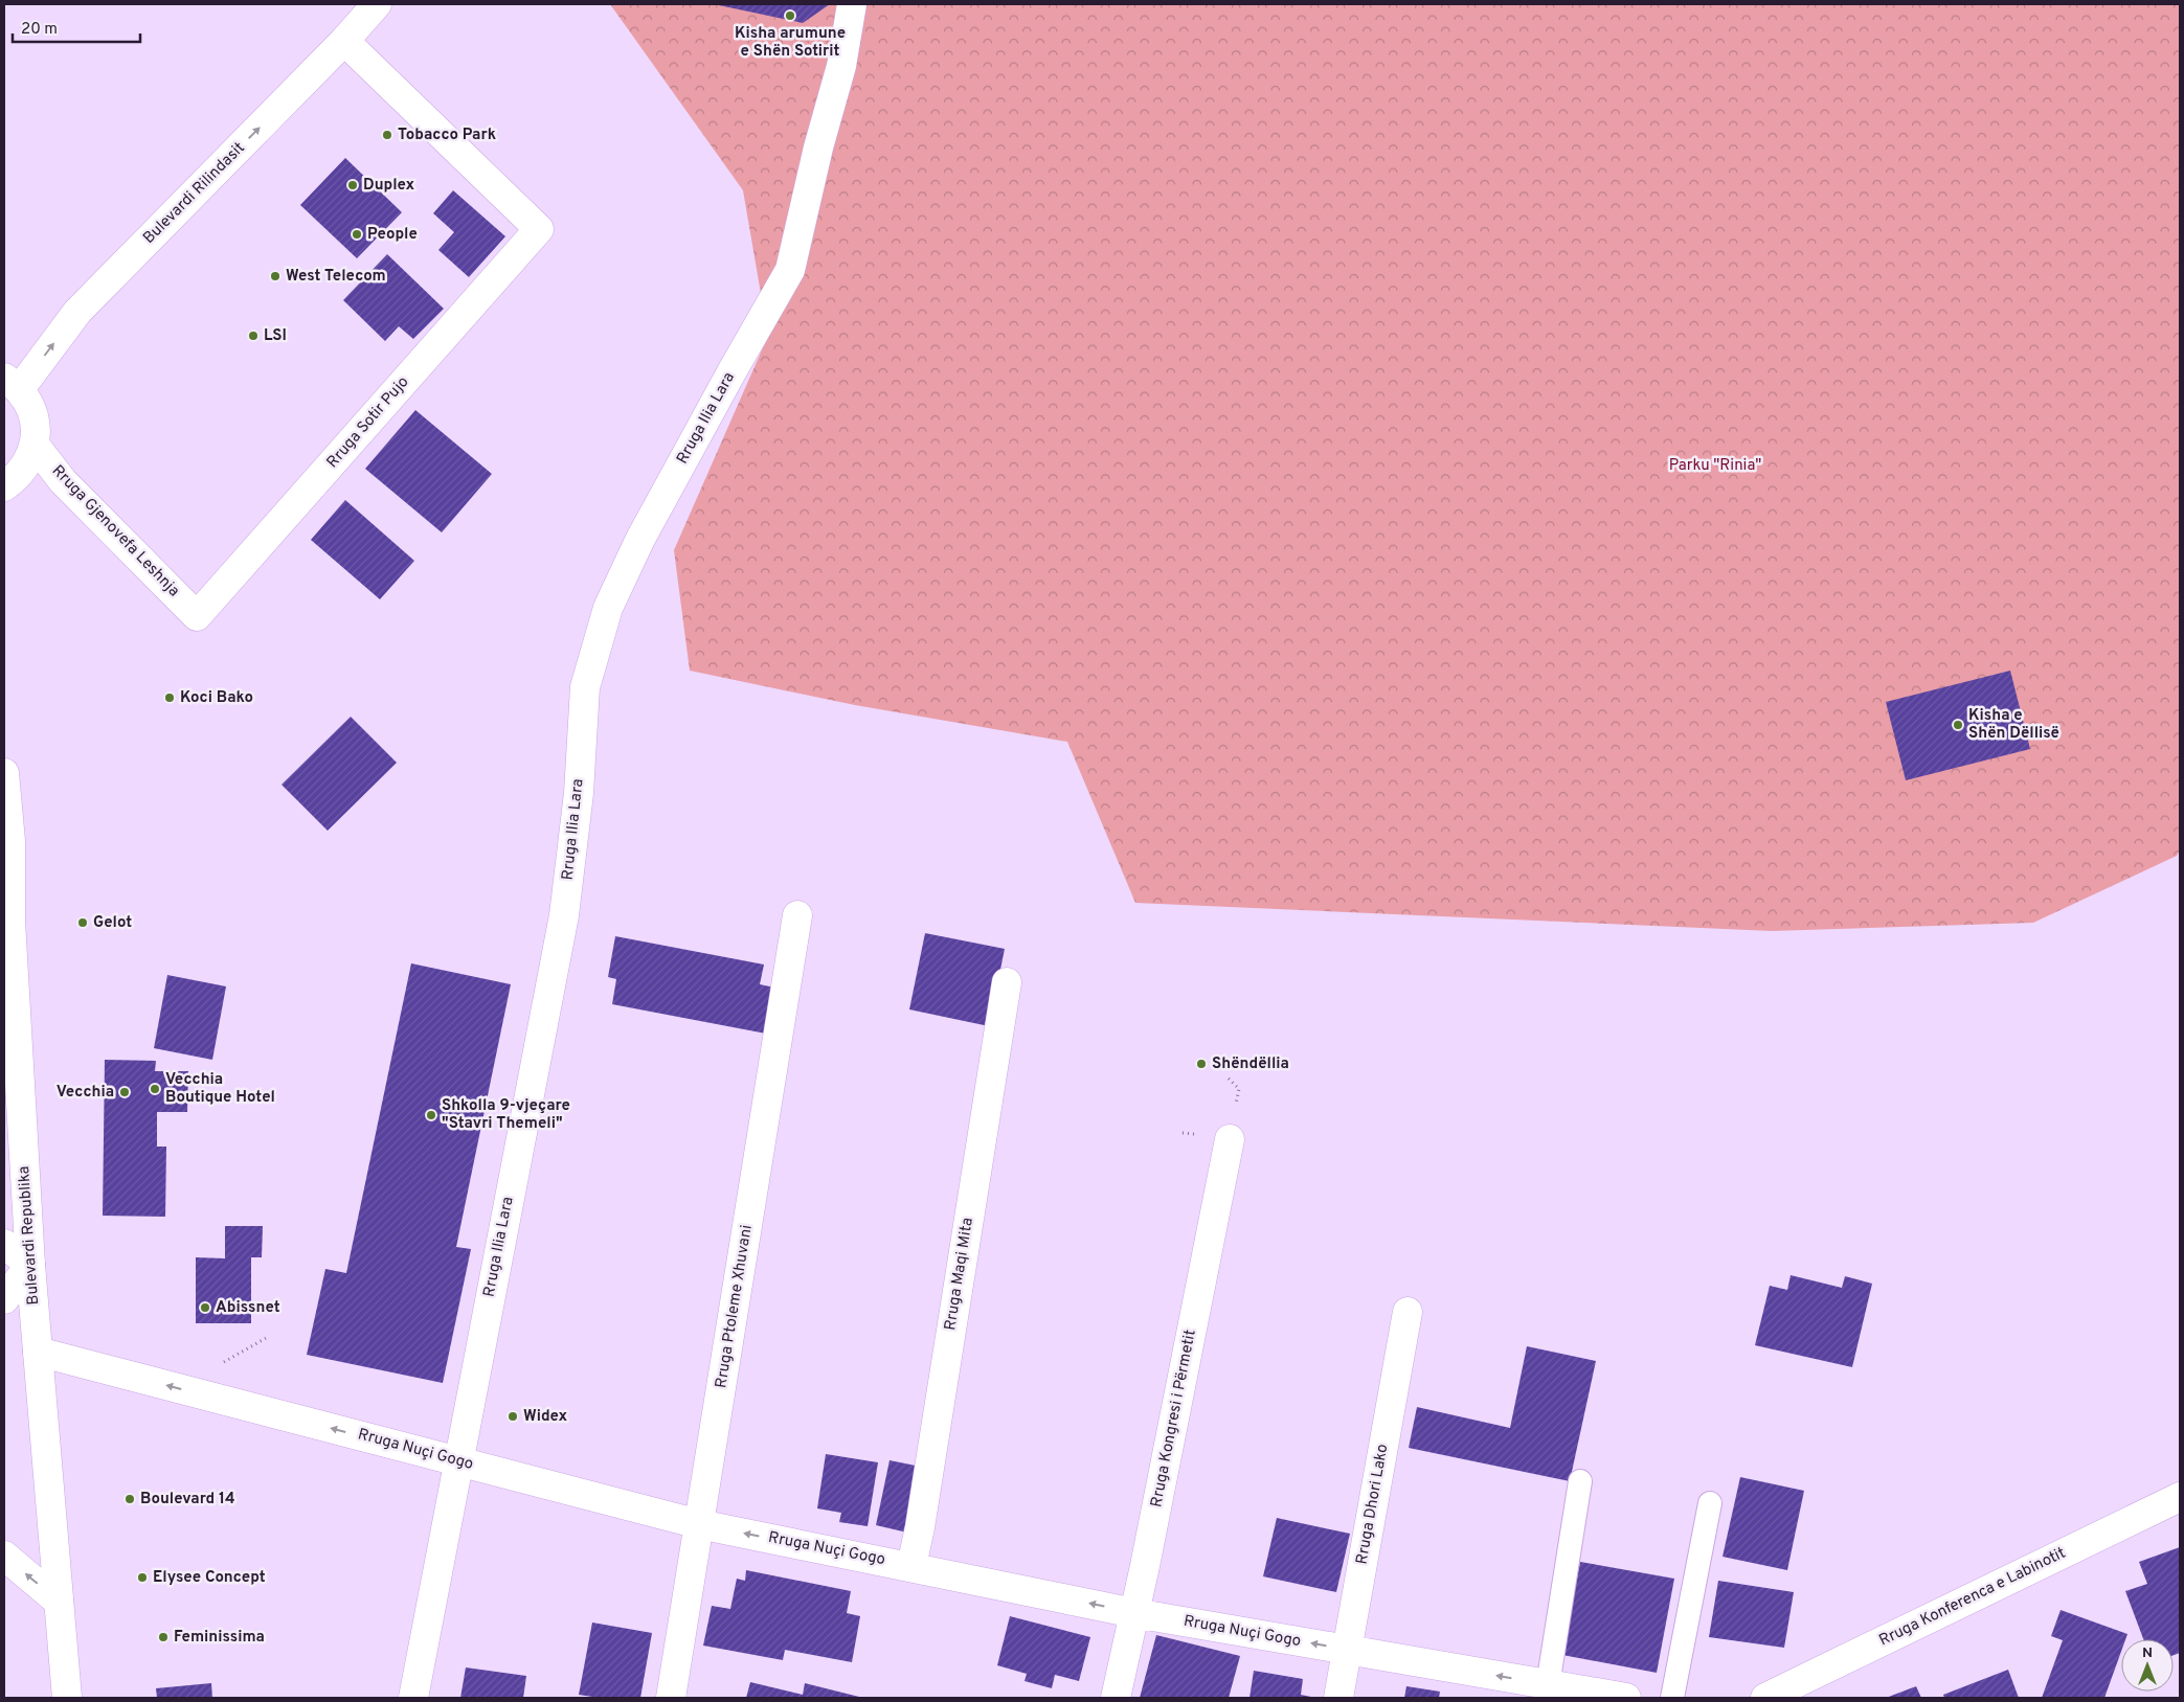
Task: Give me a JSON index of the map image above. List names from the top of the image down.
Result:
{
  "streets": {
    "street": [
      "Bulevardi Rilindasit",
      "Rruga Ilia Lara",
      "Rruga Sotir Pujo",
      "Rruga Gjenovefa Leshnja",
      "Bulevardi Republika",
      "Rruga Maqi Mita",
      "Rruga Ptoleme Xhuvani",
      "Rruga Kongresi i Përmetit",
      "Rruga Nuçi Gogo",
      "Rruga Dhori Lako",
      "Rruga Konferenca e Labinotit"
    ]
  },
  "crossings": [
    ["Bulevardi Rilindasit", "Rruga Sotir Pujo"],
    ["Rruga Ilia Lara", "Rruga Nuçi Gogo"],
    ["Rruga Sotir Pujo", "Rruga Gjenovefa Leshnja"],
    ["Bulevardi Republika", "Rruga Nuçi Gogo"],
    ["Rruga Maqi Mita", "Rruga Nuçi Gogo"],
    ["Rruga Ptoleme Xhuvani", "Rruga Nuçi Gogo"],
    ["Rruga Kongresi i Përmetit", "Rruga Nuçi Gogo"],
    ["Rruga Nuçi Gogo", "Rruga Dhori Lako"]
  ],
  "one_way": ["Bulevardi Rilindasit", "Rruga Nuçi Gogo"],
  "parks": ["Parku \"Rinia\""],
  "places": [
    "Kisha arumune e Shën Sotirit",
    "Tobacco Park",
    "Duplex",
    "People",
    "West Telecom",
    "LSI",
    "Koci Bako",
    "Kisha e Shën Dëllisë",
    "Gelot",
    "Shëndëllia",
    "Vecchia Boutique Hotel",
    "Vecchia",
    "Shkolla 9-vjeçare \"Stavri Themeli\"",
    "Abissnet",
    "Widex",
    "Boulevard 14",
    "Elysee Concept",
    "Feminissima"
  ],
  "scale_bar": "20 m",
  "north": "top"
}
